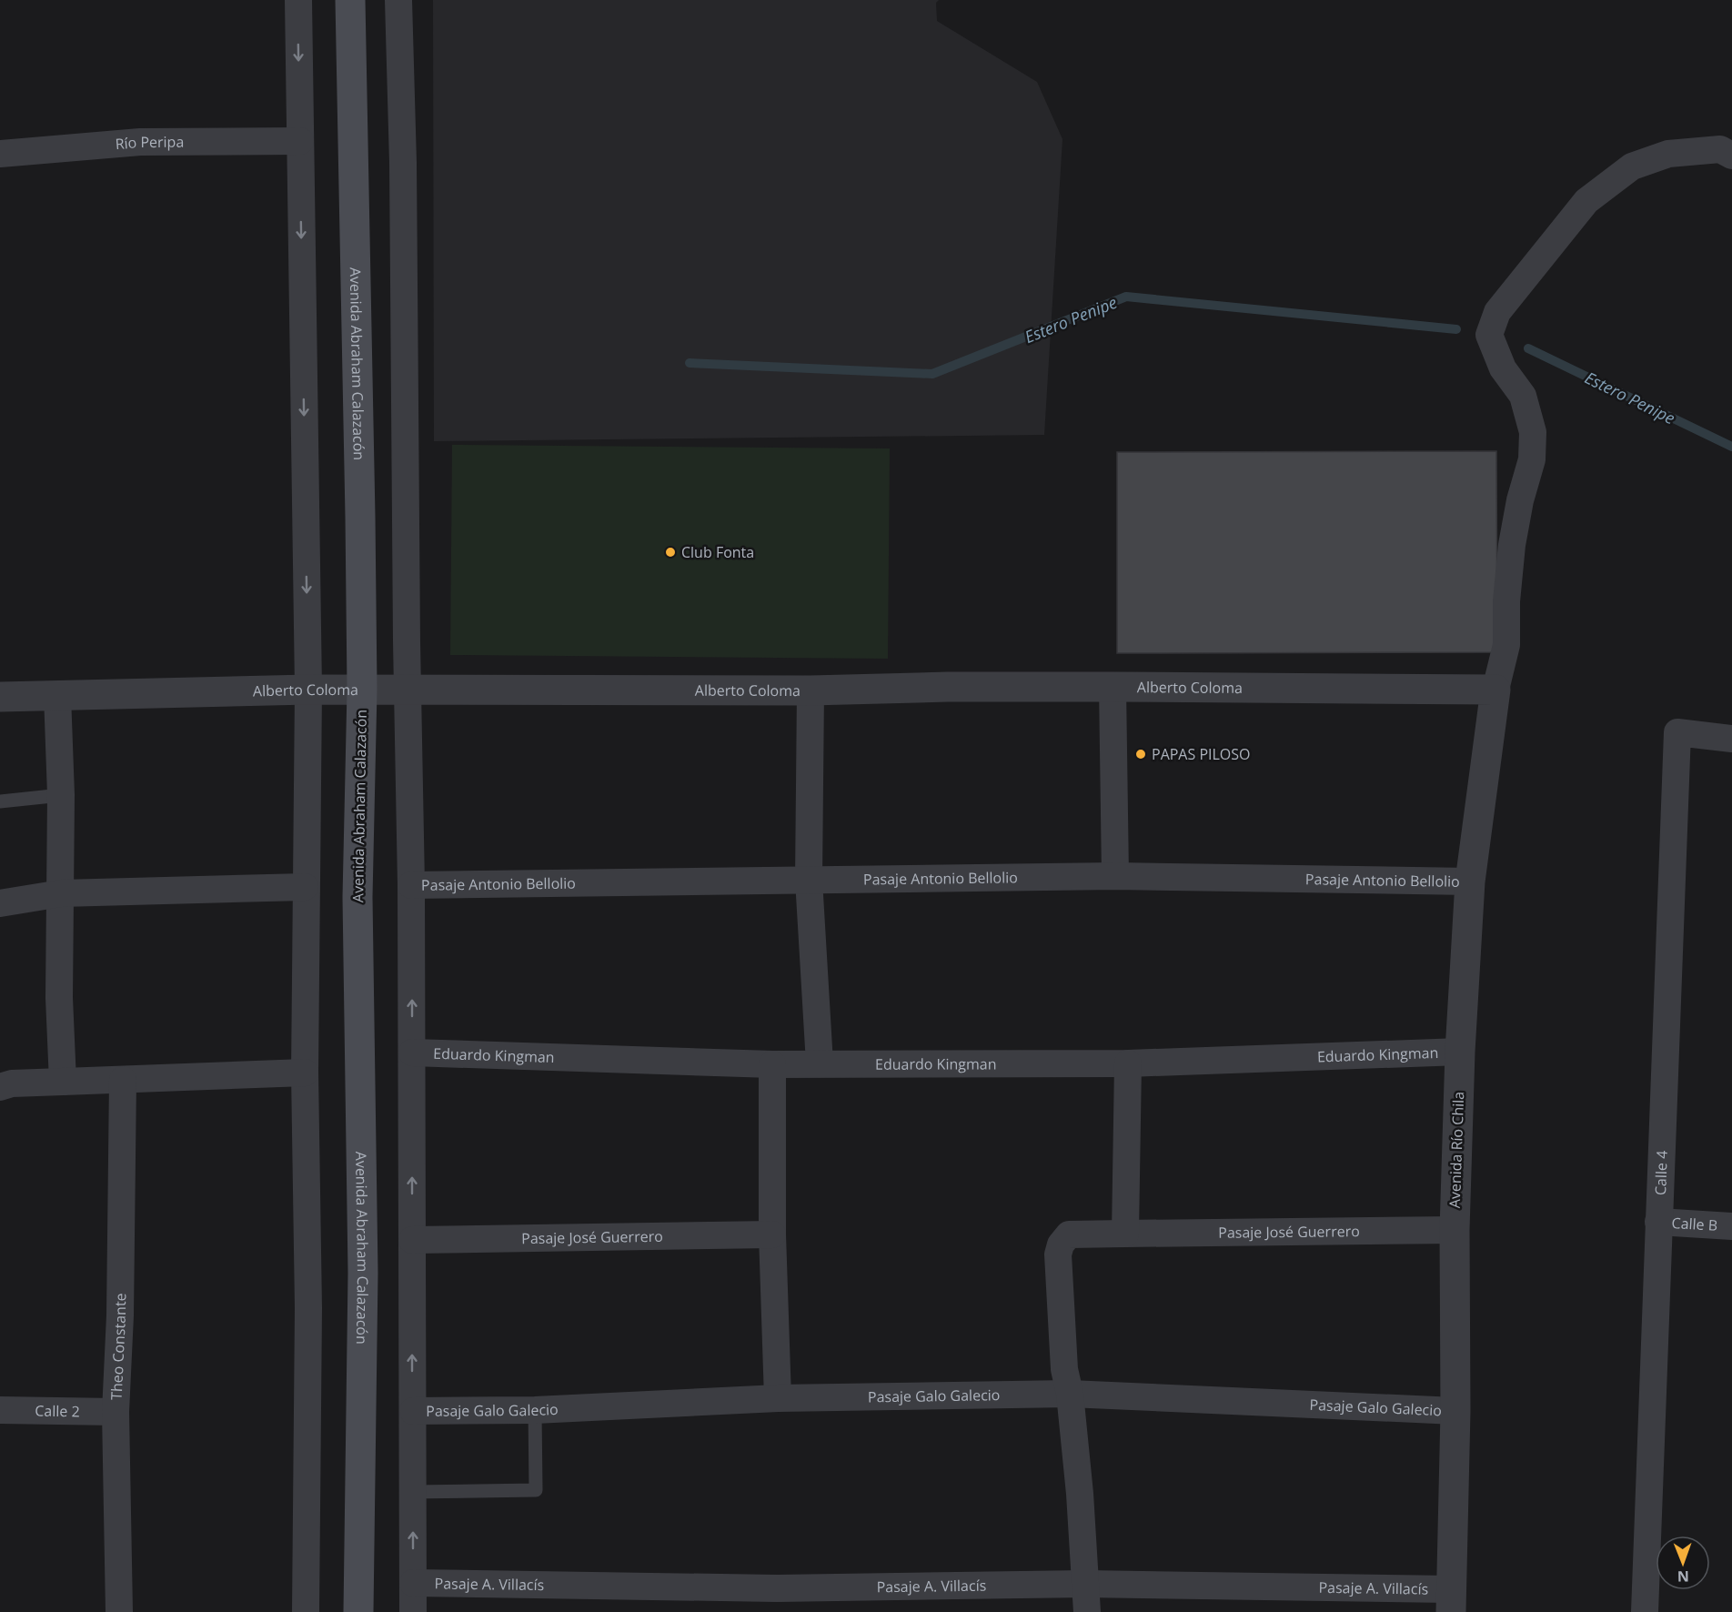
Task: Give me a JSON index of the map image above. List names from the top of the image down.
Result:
{
  "streets": {
    "main road": ["Avenida Abraham Calazacón"],
    "street": [
      "Río Peripa",
      "Alberto Coloma",
      "Pasaje Antonio Bellolio",
      "Eduardo Kingman",
      "Avenida Río Chila",
      "Calle 4",
      "Calle B",
      "Pasaje José Guerrero",
      "Theo Constante",
      "Pasaje Galo Galecio",
      "Calle 2",
      "Pasaje A. Villacís"
    ]
  },
  "crossings": [
    ["Avenida Abraham Calazacón", "Alberto Coloma"],
    ["Alberto Coloma", "Avenida Río Chila"],
    ["Pasaje Antonio Bellolio", "Avenida Río Chila"],
    ["Eduardo Kingman", "Avenida Río Chila"],
    ["Avenida Río Chila", "Pasaje José Guerrero"],
    ["Avenida Río Chila", "Pasaje Galo Galecio"],
    ["Avenida Río Chila", "Pasaje A. Villacís"],
    ["Calle 4", "Calle B"],
    ["Pasaje José Guerrero", "Pasaje Galo Galecio"],
    ["Pasaje José Guerrero", "Pasaje A. Villacís"],
    ["Theo Constante", "Calle 2"]
  ],
  "water": ["Estero Penipe"],
  "places": ["Club Fonta", "PAPAS PILOSO"],
  "north": "bottom"
}
